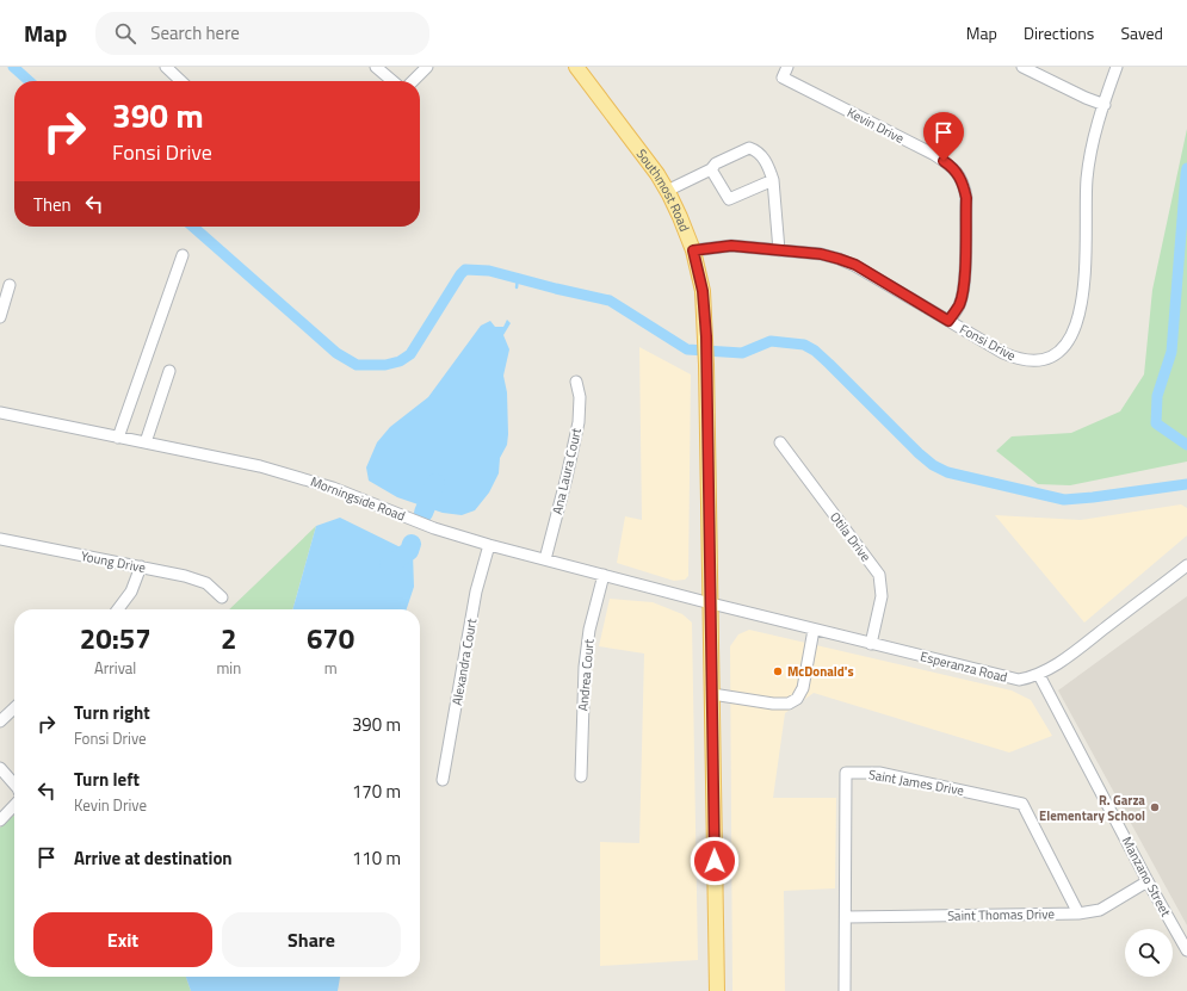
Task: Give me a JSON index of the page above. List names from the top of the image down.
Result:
{
  "streets": {
    "main road": ["Southmost Road"],
    "street": [
      "Kevin Drive",
      "Fonsi Drive",
      "Ana Laura Court",
      "Morningside Road",
      "Otila Drive",
      "Young Drive",
      "Alexandra Court",
      "Esperanza Road",
      "Andrea Court",
      "Saint James Drive",
      "Manzano Street",
      "Saint Thomas Drive"
    ]
  },
  "crossings": [
    ["Kevin Drive", "Fonsi Drive"],
    ["Southmost Road", "Fonsi Drive"],
    ["Southmost Road", "Morningside Road"],
    ["Southmost Road", "Esperanza Road"],
    ["Ana Laura Court", "Morningside Road"],
    ["Morningside Road", "Alexandra Court"],
    ["Morningside Road", "Esperanza Road"],
    ["Morningside Road", "Andrea Court"],
    ["Otila Drive", "Esperanza Road"],
    ["Esperanza Road", "Manzano Street"],
    ["Saint James Drive", "Saint Thomas Drive"],
    ["Manzano Street", "Saint Thomas Drive"]
  ],
  "places": ["McDonald's", "R. Garza Elementary School"],
  "page": {
    "header": "Map",
    "search": "Search here",
    "nav": ["Map", "Directions", "Saved"],
    "turn": ["390 m", "Fonsi Drive"],
    "then": "Then",
    "eta": [
      "20:57",
      "Arrival",
      "2",
      "min",
      "670",
      "m"
    ],
    "list": [
      {
        "name": "Turn right",
        "note": "Fonsi Drive",
        "value": "390 m"
      },
      {
        "name": "Turn left",
        "note": "Kevin Drive",
        "value": "170 m"
      },
      {
        "name": "Arrive at destination",
        "value": "110 m"
      }
    ],
    "buttons": ["Exit", "Share"]
  }
}
